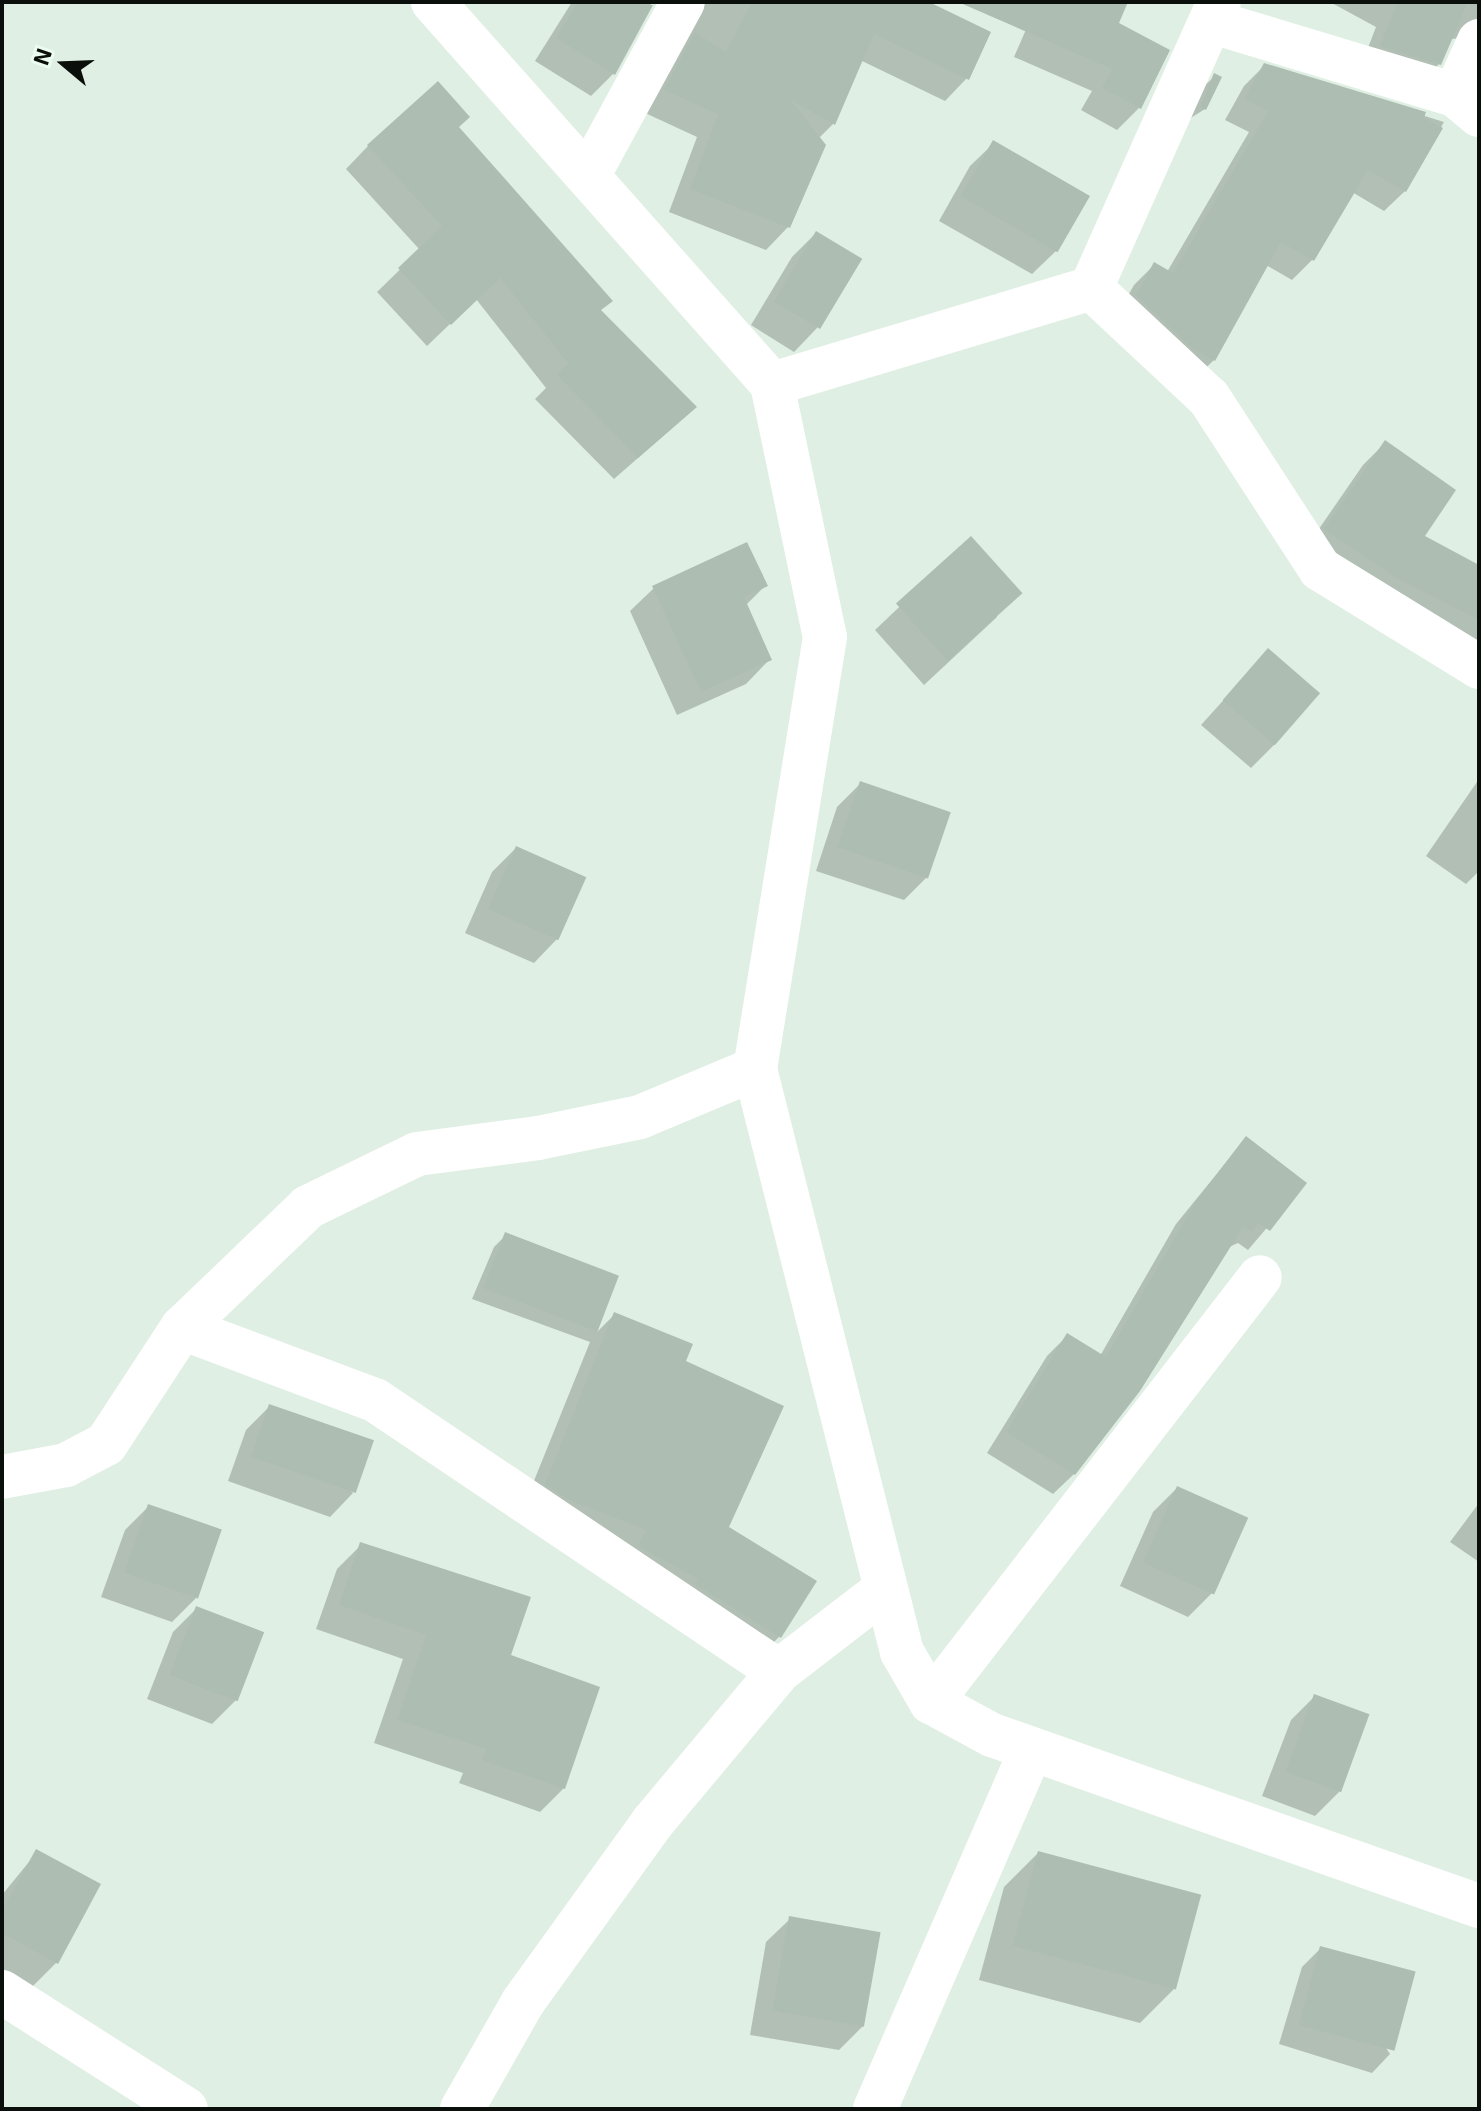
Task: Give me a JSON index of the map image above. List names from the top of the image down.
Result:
{
  "north": "left"
}
